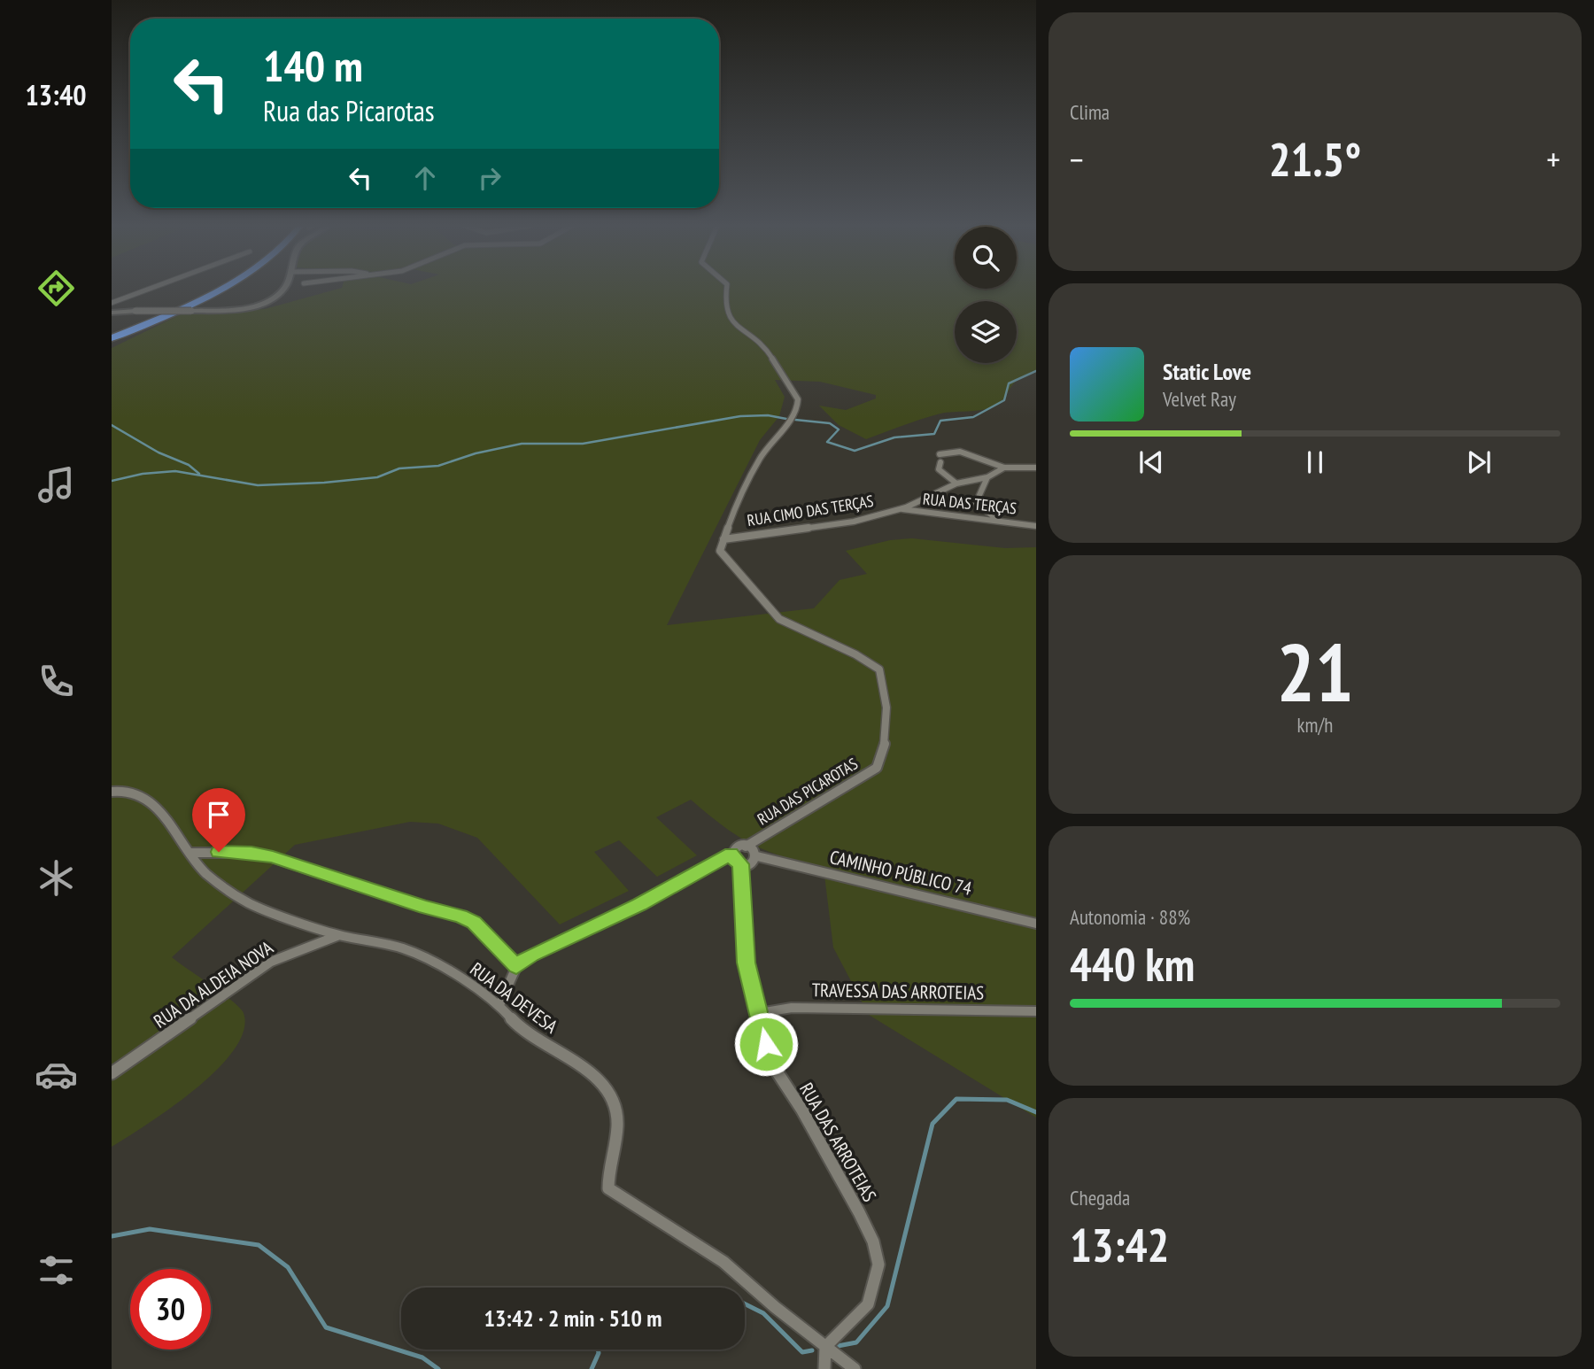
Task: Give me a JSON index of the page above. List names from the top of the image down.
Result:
{
  "streets": {
    "street": [
      "RUA DAS TERÇAS",
      "RUA CIMO DAS TERÇAS",
      "RUA DAS PICAROTAS",
      "CAMINHO PÚBLICO 74",
      "RUA DA ALDEIA NOVA",
      "TRAVESSA DAS ARROTEIAS",
      "RUA DA DEVESA",
      "RUA DAS ARROTEIAS"
    ]
  },
  "crossings": [
    ["RUA DAS TERÇAS", "RUA CIMO DAS TERÇAS"],
    ["RUA CIMO DAS TERÇAS", "RUA DAS PICAROTAS"],
    ["RUA DAS PICAROTAS", "CAMINHO PÚBLICO 74"],
    ["RUA DAS PICAROTAS", "RUA DAS ARROTEIAS"],
    ["CAMINHO PÚBLICO 74", "RUA DAS ARROTEIAS"],
    ["RUA DA ALDEIA NOVA", "RUA DA DEVESA"],
    ["TRAVESSA DAS ARROTEIAS", "RUA DAS ARROTEIAS"],
    ["RUA DA DEVESA", "RUA DAS ARROTEIAS"]
  ],
  "page": {
    "tabs": "13:40",
    "tile": [
      "Clima",
      ["21", "km/h"],
      ["Autonomia · 88%", "440 km"],
      ["Chegada", "13:42"]
    ],
    "turn": ["140 m", "Rua das Picarotas"],
    "heat": ["−", "21.5°", "+"],
    "song": ["Static Love", "Velvet Ray"],
    "limit": "30",
    "trip": "13:42 · 2 min · 510 m"
  }
}
